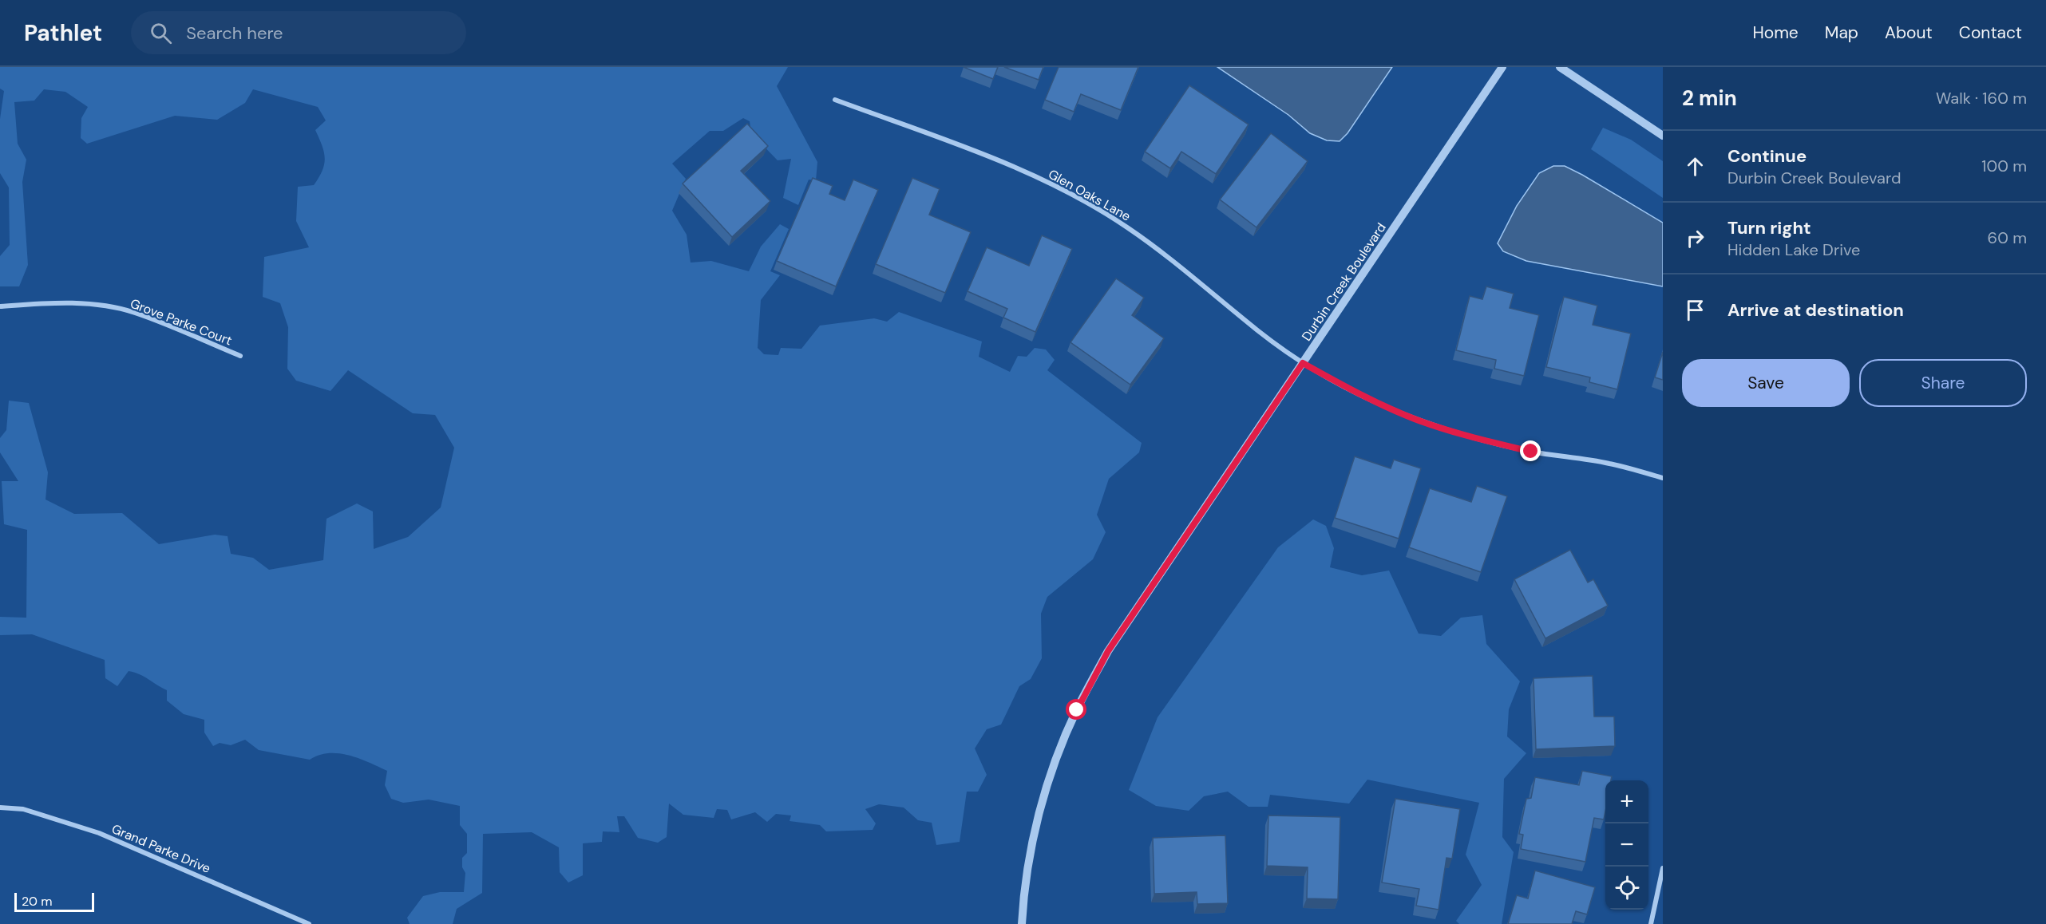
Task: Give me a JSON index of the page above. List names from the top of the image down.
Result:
{
  "streets": {
    "street": [
      "Glen Oaks Lane",
      "Durbin Creek Boulevard",
      "Grove Parke Court",
      "Grand Parke Drive"
    ]
  },
  "crossings": [
    ["Glen Oaks Lane", "Durbin Creek Boulevard"]
  ],
  "scale_bar": "20 m",
  "page": {
    "header": "Pathlet",
    "search": "Search here",
    "nav": [
      "Home",
      "Map",
      "About",
      "Contact"
    ],
    "heading": ["2 min", "Walk · 160 m"],
    "list": [
      ["Continue", "Durbin Creek Boulevard", "100 m"],
      ["Turn right", "Hidden Lake Drive", "60 m"],
      "Arrive at destination"
    ],
    "buttons": ["Save", "Share"],
    "map_buttons": ["+", "−"],
    "scale": "20 m"
  }
}
